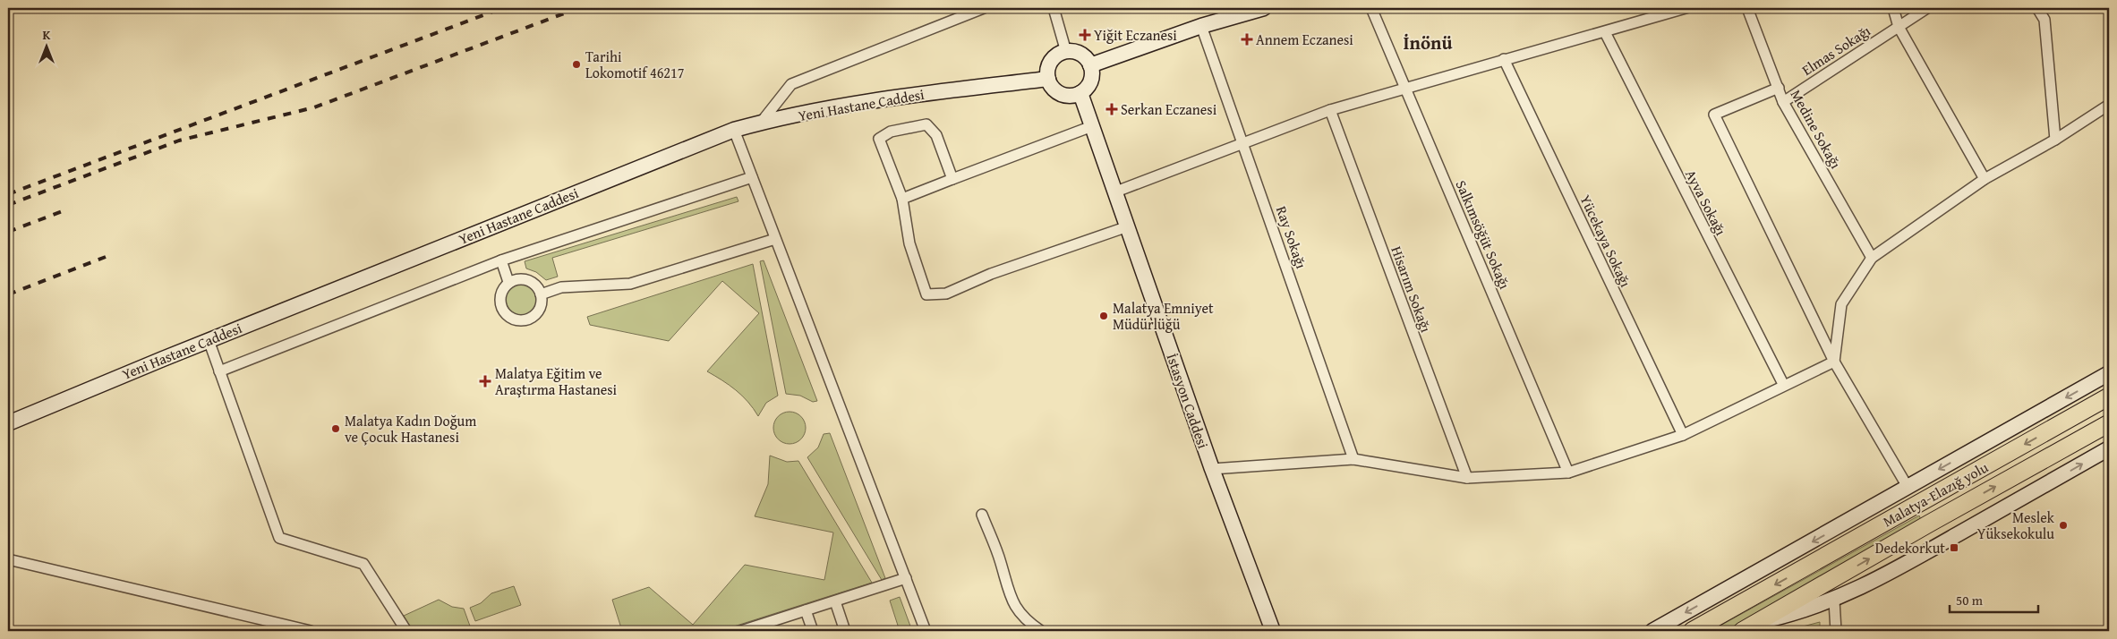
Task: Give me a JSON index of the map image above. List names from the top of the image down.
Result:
{
  "streets": {
    "highway": ["Malatya-Elazığ yolu"],
    "main road": ["Yeni Hastane Caddesi", "İstasyon Caddesi"],
    "street": [
      "Elmas Sokağı",
      "Medine Sokağı",
      "Ayva Sokağı",
      "Salkımsöğüt Sokağı",
      "Ray Sokağı",
      "Yücekaya Sokağı",
      "Hisarım Sokağı"
    ]
  },
  "crossings": [
    ["Elmas Sokağı", "Medine Sokağı"],
    ["Yeni Hastane Caddesi", "İstasyon Caddesi"]
  ],
  "districts": ["İnönü"],
  "places": {
    "health": [
      "Yiğit Eczanesi",
      "Annem Eczanesi",
      "Serkan Eczanesi",
      "Malatya Eğitim ve Araştırma Hastanesi"
    ],
    "other": [
      "Tarihi Lokomotif 46217",
      "Malatya Emniyet Müdürlüğü",
      "Malatya Kadın Doğum ve Çocuk Hastanesi",
      "Meslek Yüksekokulu"
    ],
    "transit": ["Dedekorkut"]
  },
  "scale_bar": "50 m",
  "north": "top"
}
